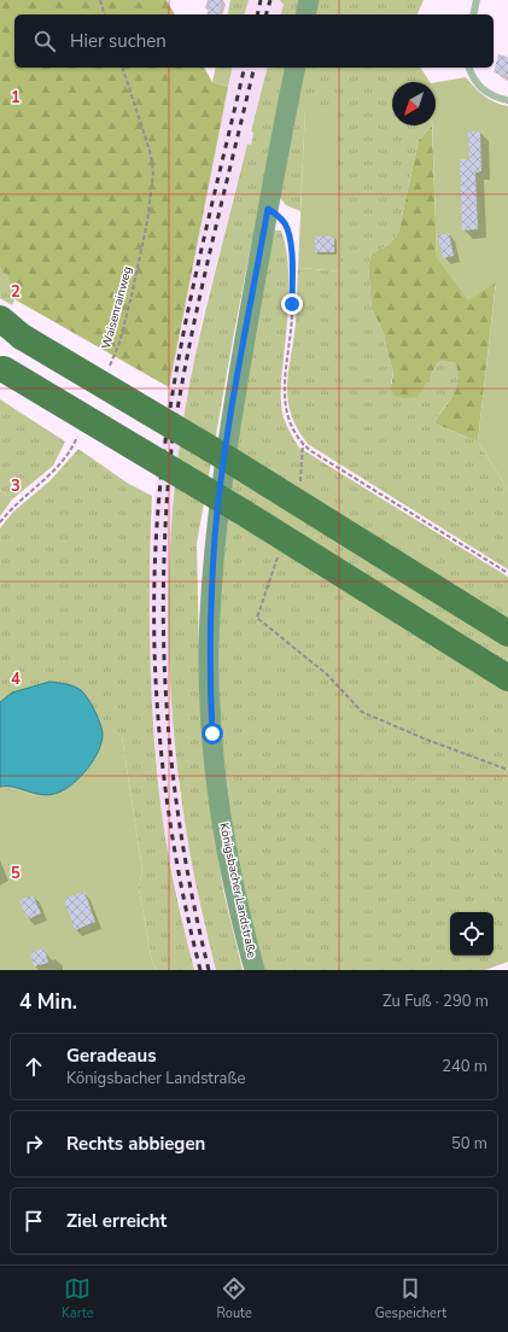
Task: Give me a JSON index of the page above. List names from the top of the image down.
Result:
{
  "streets": {
    "main road": ["Königsbacher Landstraße"],
    "path": ["Waisenrainweg"]
  },
  "north": "bottom left",
  "page": {
    "search": "Hier suchen",
    "heading": ["4 Min.", "Zu Fuß · 290 m"],
    "list": [
      ["Geradeaus", "Königsbacher Landstraße", "240 m"],
      ["Rechts abbiegen", "50 m"],
      "Ziel erreicht"
    ],
    "nav": ["Karte", "Route", "Gespeichert"]
  },
  "grid": {
    "rows": [
      "1",
      "2",
      "3",
      "4",
      "5"
    ]
  }
}
